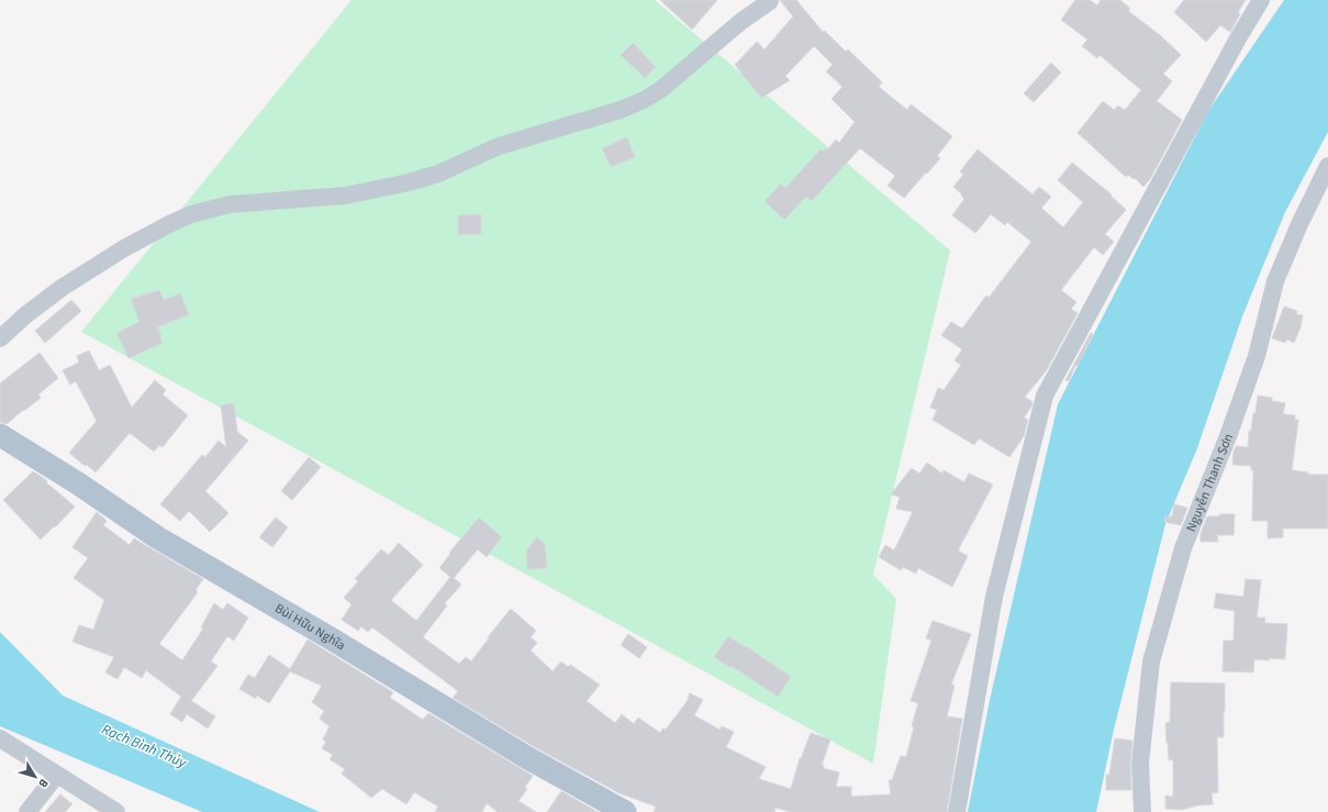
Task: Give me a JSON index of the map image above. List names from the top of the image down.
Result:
{
  "streets": {
    "main road": ["Bùi Hữu Nghĩa"],
    "street": ["Nguyễn Thanh Sơn"]
  },
  "water": ["Rạch Bình Thủy"],
  "north": "bottom right"
}
